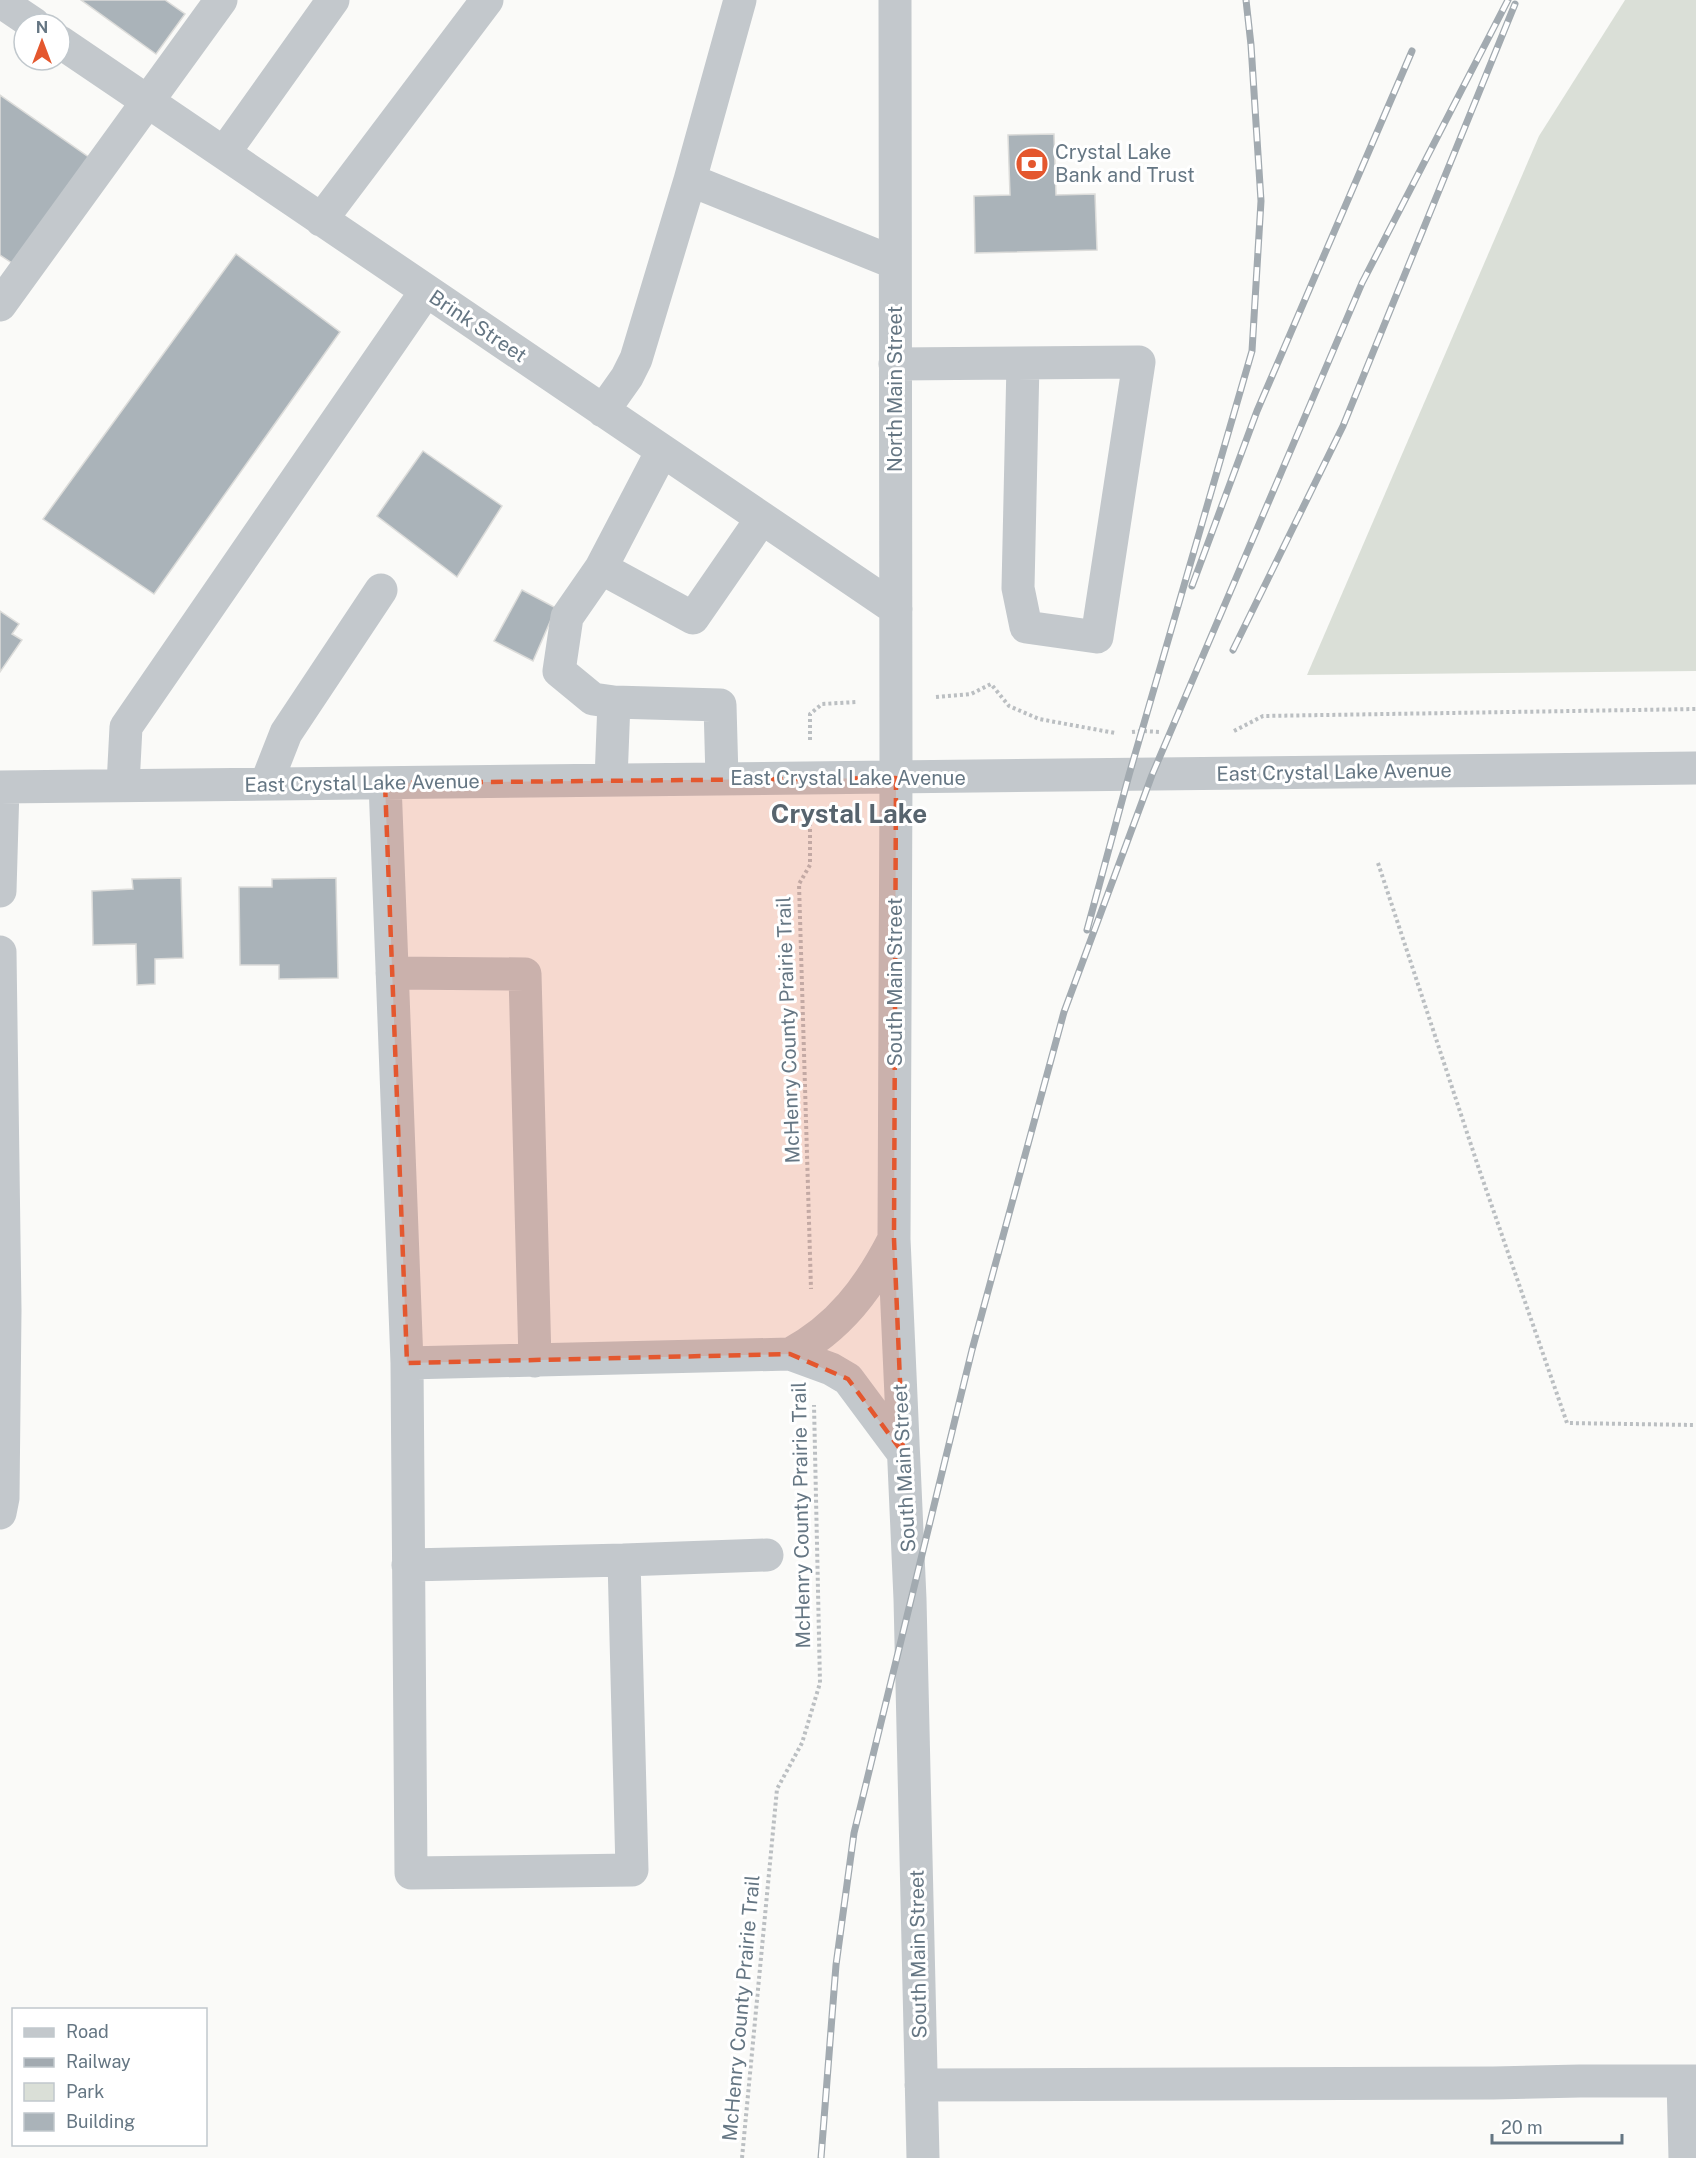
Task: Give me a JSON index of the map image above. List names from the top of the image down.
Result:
{
  "streets": {
    "street": [
      "Brink Street",
      "North Main Street",
      "East Crystal Lake Avenue",
      "South Main Street"
    ],
    "path": ["McHenry County Prairie Trail"]
  },
  "crossings": [
    ["Brink Street", "North Main Street"],
    ["North Main Street", "East Crystal Lake Avenue"],
    ["North Main Street", "South Main Street"],
    ["East Crystal Lake Avenue", "South Main Street"],
    ["East Crystal Lake Avenue", "McHenry County Prairie Trail"]
  ],
  "districts": ["Crystal Lake"],
  "places": {
    "bank": ["Crystal Lake Bank and Trust"]
  },
  "legend": [
    "Road",
    "Railway",
    "Park",
    "Building"
  ],
  "scale_bar": "20 m",
  "north": "top"
}
